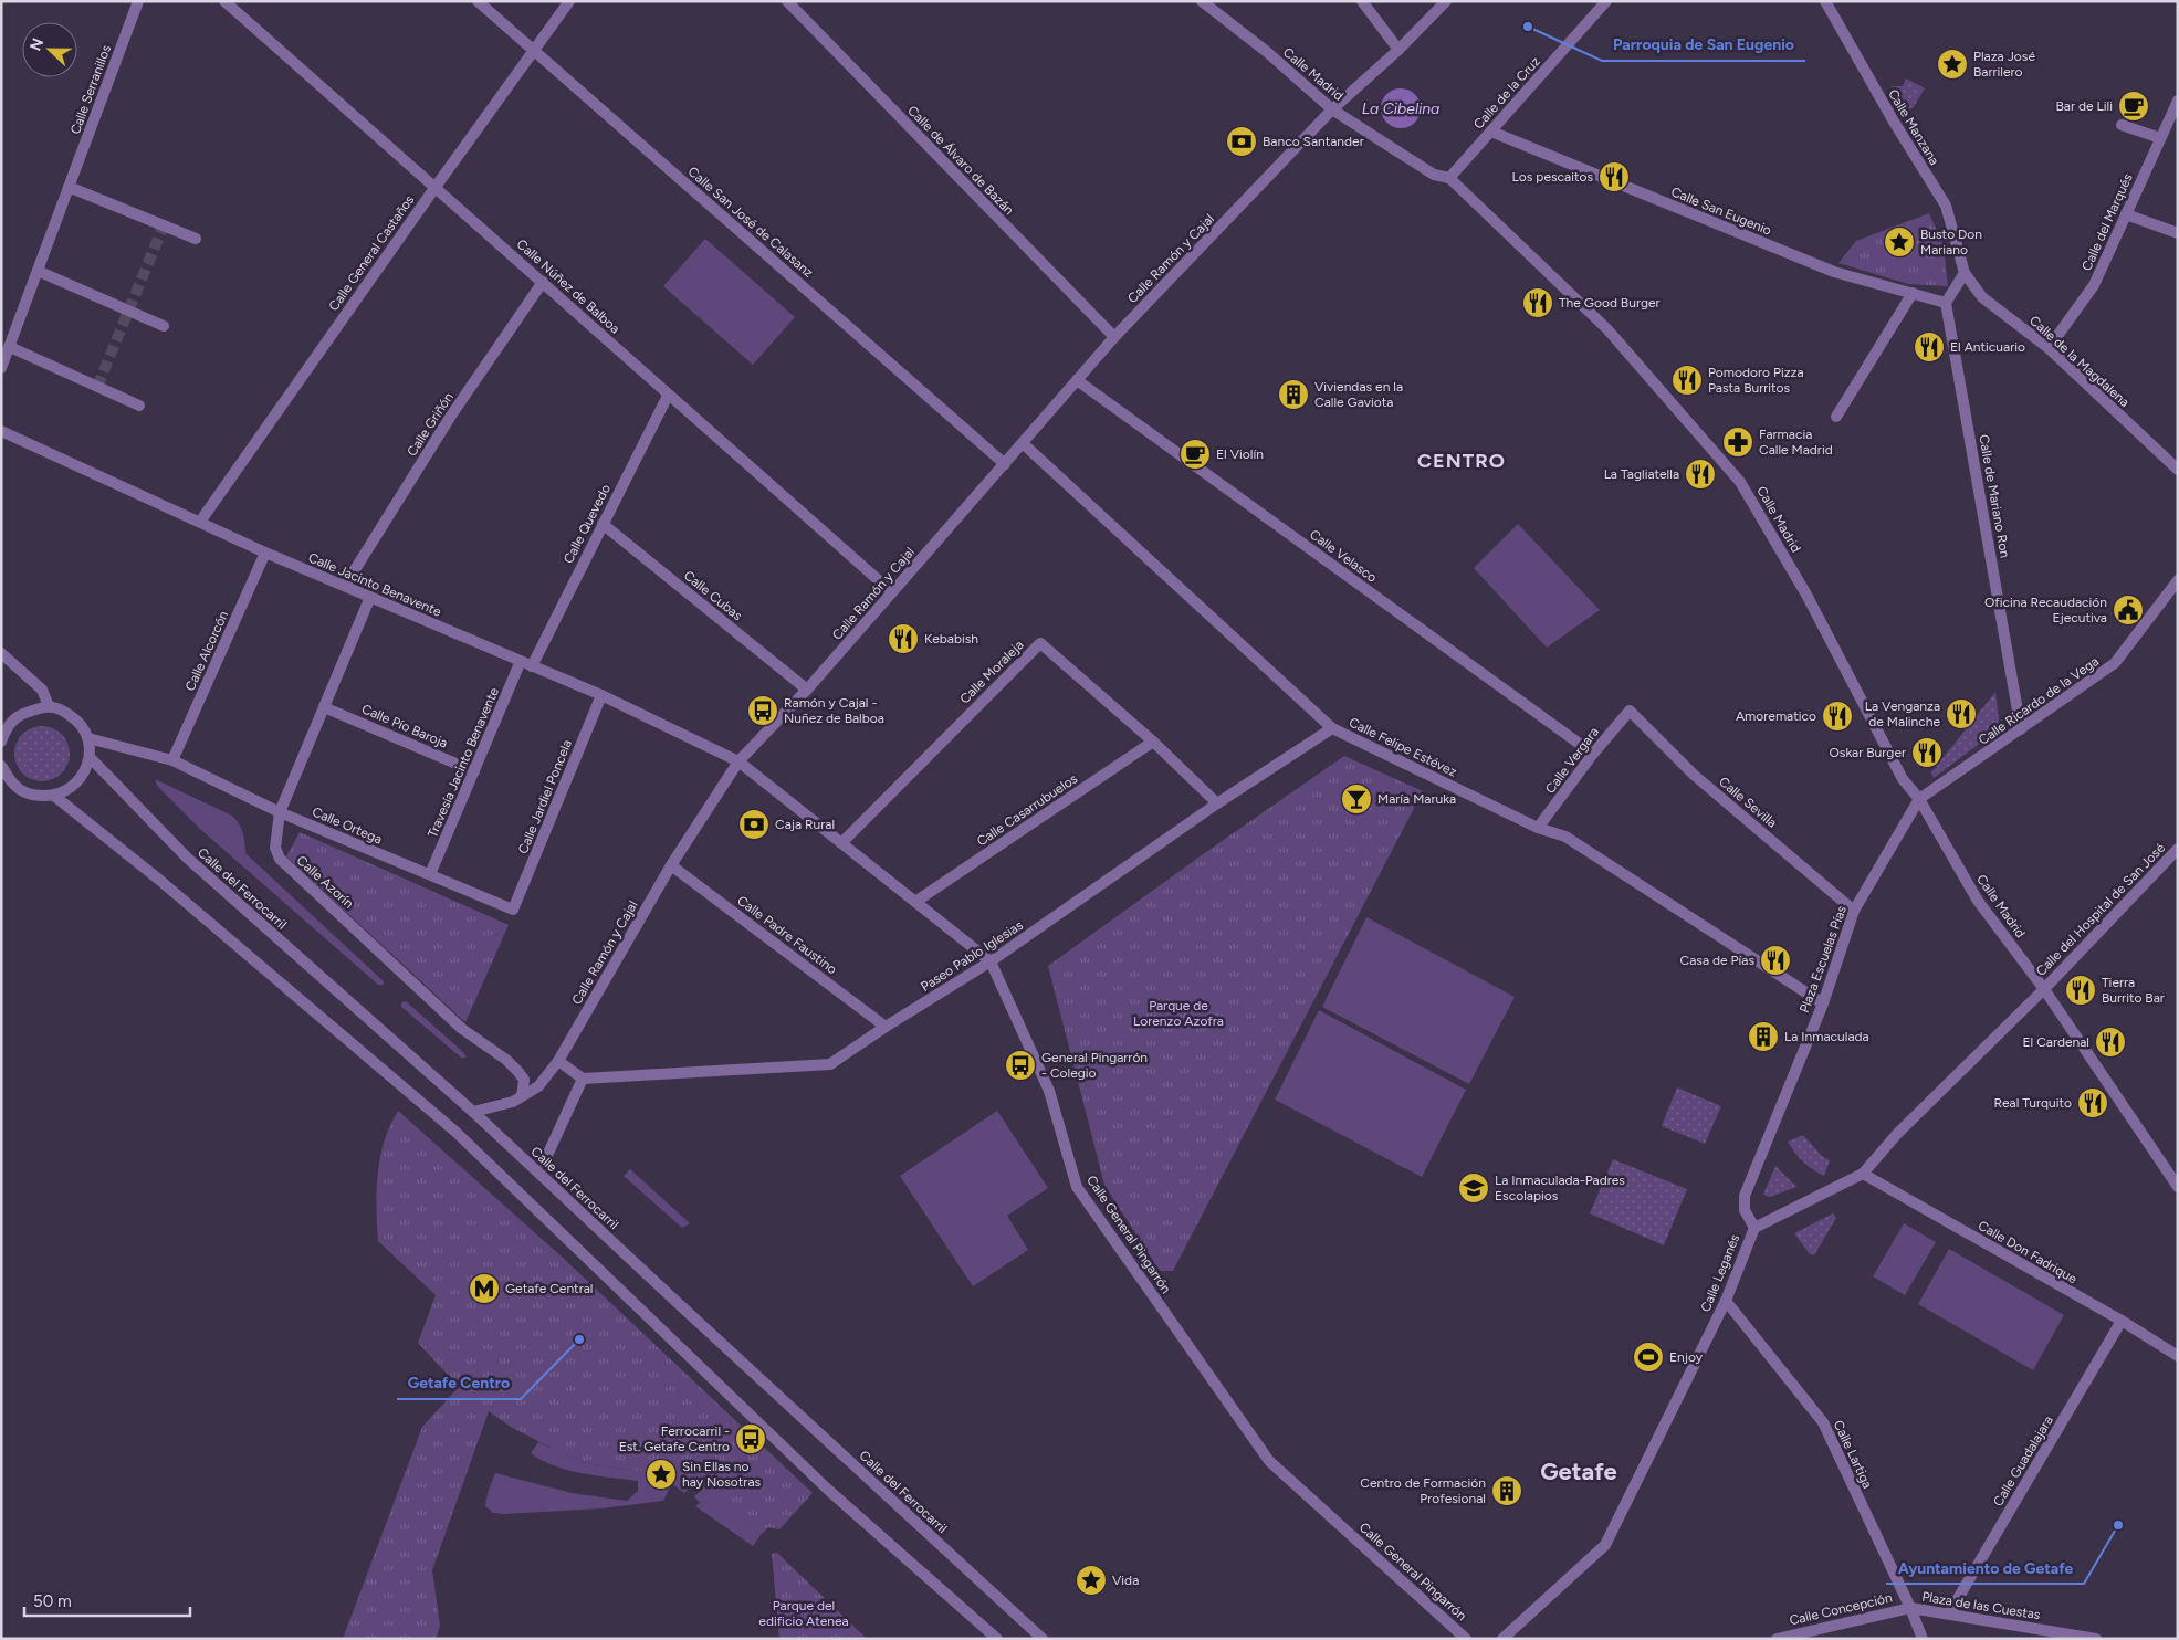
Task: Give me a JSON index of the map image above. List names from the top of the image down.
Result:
{
  "streets": {
    "street": [
      "Calle Madrid",
      "Calle Serranillos",
      "Calle de la Cruz",
      "Calle Manzana",
      "Calle de Álvaro de Bazán",
      "Calle San Eugenio",
      "Calle San José de Calasanz",
      "Calle del Marqués",
      "Calle General Castaños",
      "Calle Ramón y Cajal",
      "Calle Núñez de Balboa",
      "Calle de la Magdalena",
      "Calle Griñón",
      "Calle de Mariano Ron",
      "Calle Quevedo",
      "Calle Velasco",
      "Calle Jacinto Benavente",
      "Calle Cubas",
      "Calle Alcorcón",
      "Calle Moraleja",
      "Calle Ricardo de la Vega",
      "Calle Pío Baroja",
      "Calle Felipe Estévez",
      "Calle Vergara",
      "Travesía Jacinto Benavente",
      "Calle Jardiel Poncela",
      "Calle Sevilla",
      "Calle Casarrubuelos",
      "Calle Ortega",
      "Calle Azorín",
      "Calle del Ferrocarril",
      "Calle del Hospital de San José",
      "Calle Padre Faustino",
      "Paseo Pablo Iglesias",
      "Plaza Escuelas Pías",
      "Calle General Pingarrón",
      "Calle Don Fadrique",
      "Calle Leganés",
      "Calle Lartiga",
      "Calle Guadalajara",
      "Plaza de las Cuestas",
      "Calle Concepción"
    ]
  },
  "crossings": [
    ["Calle Madrid", "Calle de la Cruz"],
    ["Calle Madrid", "Calle Ramón y Cajal"],
    ["Calle Madrid", "Calle Ricardo de la Vega"],
    ["Calle Madrid", "Calle del Hospital de San José"],
    ["Calle Madrid", "Plaza Escuelas Pías"],
    ["Calle Madrid", "Calle Leganés"],
    ["Calle de la Cruz", "Calle San Eugenio"],
    ["Calle Manzana", "Calle de la Magdalena"],
    ["Calle de Álvaro de Bazán", "Calle Ramón y Cajal"],
    ["Calle San Eugenio", "Calle de Mariano Ron"],
    ["Calle San José de Calasanz", "Calle General Castaños"],
    ["Calle San José de Calasanz", "Calle Ramón y Cajal"],
    ["Calle del Marqués", "Calle de la Magdalena"],
    ["Calle General Castaños", "Calle Núñez de Balboa"],
    ["Calle General Castaños", "Calle Jacinto Benavente"],
    ["Calle Ramón y Cajal", "Calle Núñez de Balboa"],
    ["Calle Ramón y Cajal", "Calle Velasco"],
    ["Calle Ramón y Cajal", "Calle Jacinto Benavente"],
    ["Calle Ramón y Cajal", "Calle Cubas"],
    ["Calle Ramón y Cajal", "Calle Felipe Estévez"],
    ["Calle Ramón y Cajal", "Calle Azorín"],
    ["Calle Ramón y Cajal", "Calle del Ferrocarril"],
    ["Calle Ramón y Cajal", "Calle Padre Faustino"],
    ["Calle Ramón y Cajal", "Calle General Pingarrón"],
    ["Calle Núñez de Balboa", "Calle Griñón"],
    ["Calle Núñez de Balboa", "Calle Quevedo"],
    ["Calle Griñón", "Calle Jacinto Benavente"],
    ["Calle de Mariano Ron", "Calle Ricardo de la Vega"],
    ["Calle Quevedo", "Calle Jacinto Benavente"],
    ["Calle Quevedo", "Calle Cubas"],
    ["Calle Velasco", "Calle Vergara"],
    ["Calle Jacinto Benavente", "Calle Alcorcón"],
    ["Calle Jacinto Benavente", "Travesía Jacinto Benavente"],
    ["Calle Jacinto Benavente", "Calle Jardiel Poncela"],
    ["Calle Jacinto Benavente", "Calle Azorín"],
    ["Calle Jacinto Benavente", "Calle General Pingarrón"],
    ["Calle Alcorcón", "Calle Ortega"],
    ["Calle Moraleja", "Calle Casarrubuelos"],
    ["Calle Moraleja", "Paseo Pablo Iglesias"],
    ["Calle Moraleja", "Calle General Pingarrón"],
    ["Calle Ricardo de la Vega", "Plaza Escuelas Pías"],
    ["Calle Pío Baroja", "Travesía Jacinto Benavente"],
    ["Calle Pío Baroja", "Calle Azorín"],
    ["Calle Felipe Estévez", "Calle Vergara"],
    ["Calle Felipe Estévez", "Paseo Pablo Iglesias"],
    ["Calle Felipe Estévez", "Plaza Escuelas Pías"],
    ["Calle Vergara", "Calle Sevilla"],
    ["Travesía Jacinto Benavente", "Calle Ortega"],
    ["Calle Jardiel Poncela", "Calle Ortega"],
    ["Calle Sevilla", "Plaza Escuelas Pías"],
    ["Calle Casarrubuelos", "Calle General Pingarrón"],
    ["Calle Ortega", "Calle Azorín"],
    ["Calle del Hospital de San José", "Calle Leganés"],
    ["Calle Padre Faustino", "Paseo Pablo Iglesias"],
    ["Paseo Pablo Iglesias", "Calle General Pingarrón"],
    ["Plaza Escuelas Pías", "Calle Leganés"],
    ["Calle Don Fadrique", "Calle Leganés"],
    ["Calle Don Fadrique", "Calle Guadalajara"],
    ["Calle Leganés", "Calle Lartiga"],
    ["Calle Lartiga", "Plaza de las Cuestas"],
    ["Calle Lartiga", "Calle Concepción"],
    ["Calle Guadalajara", "Plaza de las Cuestas"],
    ["Plaza de las Cuestas", "Calle Concepción"]
  ],
  "districts": ["CENTRO", "Getafe"],
  "water": ["La Cibelina"],
  "parks": ["Parque de Lorenzo Azofra", "Parque del edificio Atenea"],
  "places": {
    "other": ["Parroquia de San Eugenio", "Getafe Centro", "Ayuntamiento de Getafe"],
    "place": [
      "Plaza José Barrilero",
      "Busto Don Mariano",
      "Sin Ellas no hay Nosotras",
      "Vida"
    ],
    "cafe": ["Bar de Lili", "El Violín"],
    "bank": ["Banco Santander", "Caja Rural"],
    "restaurant": [
      "Los pescaitos",
      "The Good Burger",
      "El Anticuario",
      "Pomodoro Pizza Pasta Burritos",
      "La Tagliatella",
      "Kebabish",
      "La Venganza de Malinche",
      "Amorematico",
      "Oskar Burger",
      "Casa de Pías",
      "Tierra Burrito Bar",
      "El Cardenal",
      "Real Turquito"
    ],
    "building": ["Viviendas en la Calle Gaviota", "La Inmaculada", "Centro de Formación Profesional"],
    "pharmacy": ["Farmacia Calle Madrid"],
    "public building": ["Oficina Recaudación Ejecutiva"],
    "bus stop": ["Ramón y Cajal - Nuñez de Balboa", "General Pingarrón - Colegio", "Ferrocarril - Est. Getafe Centro"],
    "bar": ["María Maruka"],
    "school or university": ["La Inmaculada-Padres Escolapios"],
    "metro station": ["Getafe Central"],
    "sports": ["Enjoy"]
  },
  "scale_bar": "50 m",
  "north": "left"
}
